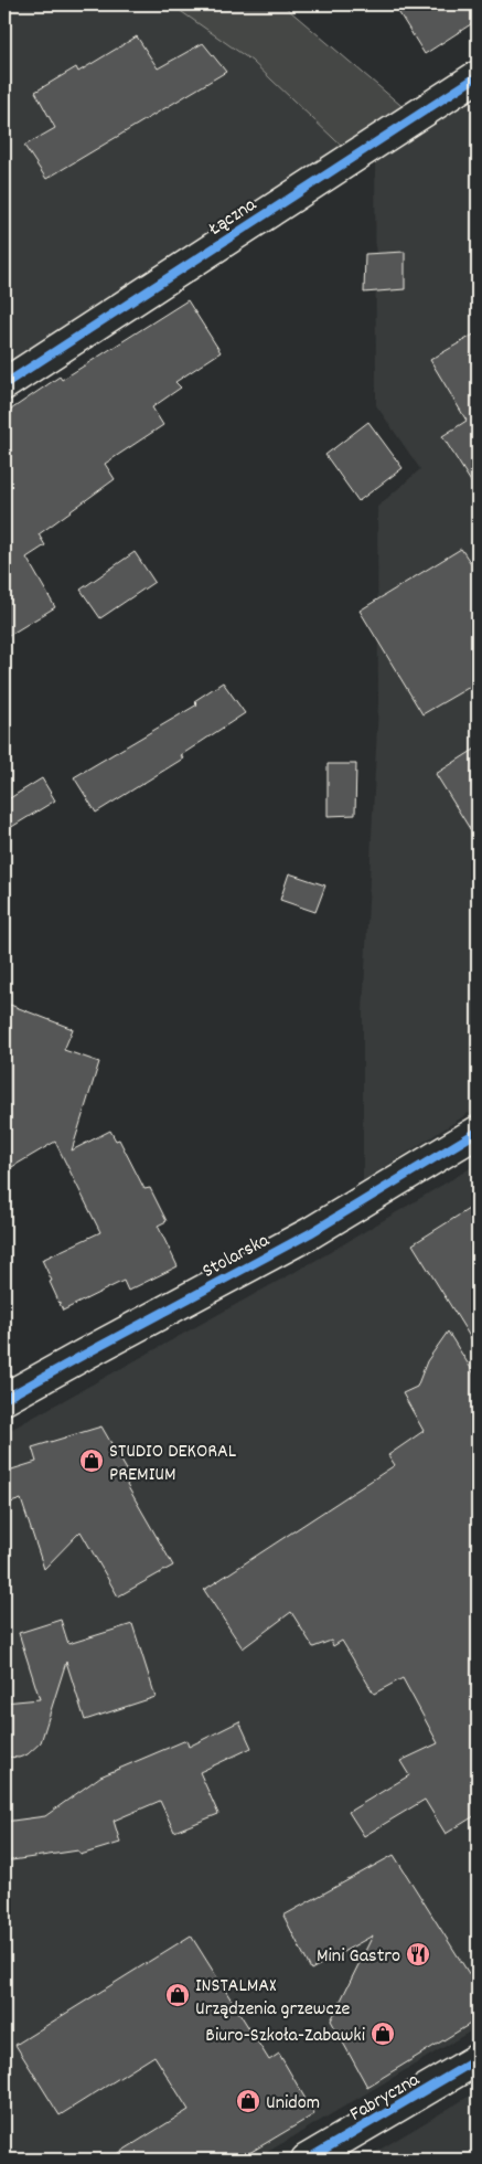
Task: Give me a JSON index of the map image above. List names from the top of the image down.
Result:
{
  "streets": {
    "street": ["Łączna", "Stolarska", "Fabryczna"]
  },
  "places": {
    "shop": [
      "STUDIO DEKORAL PREMIUM",
      "INSTALMAX Urządzenia grzewcze",
      "Biuro-Szkoła-Zabawki",
      "Unidom"
    ],
    "restaurant": ["Mini Gastro"]
  }
}
